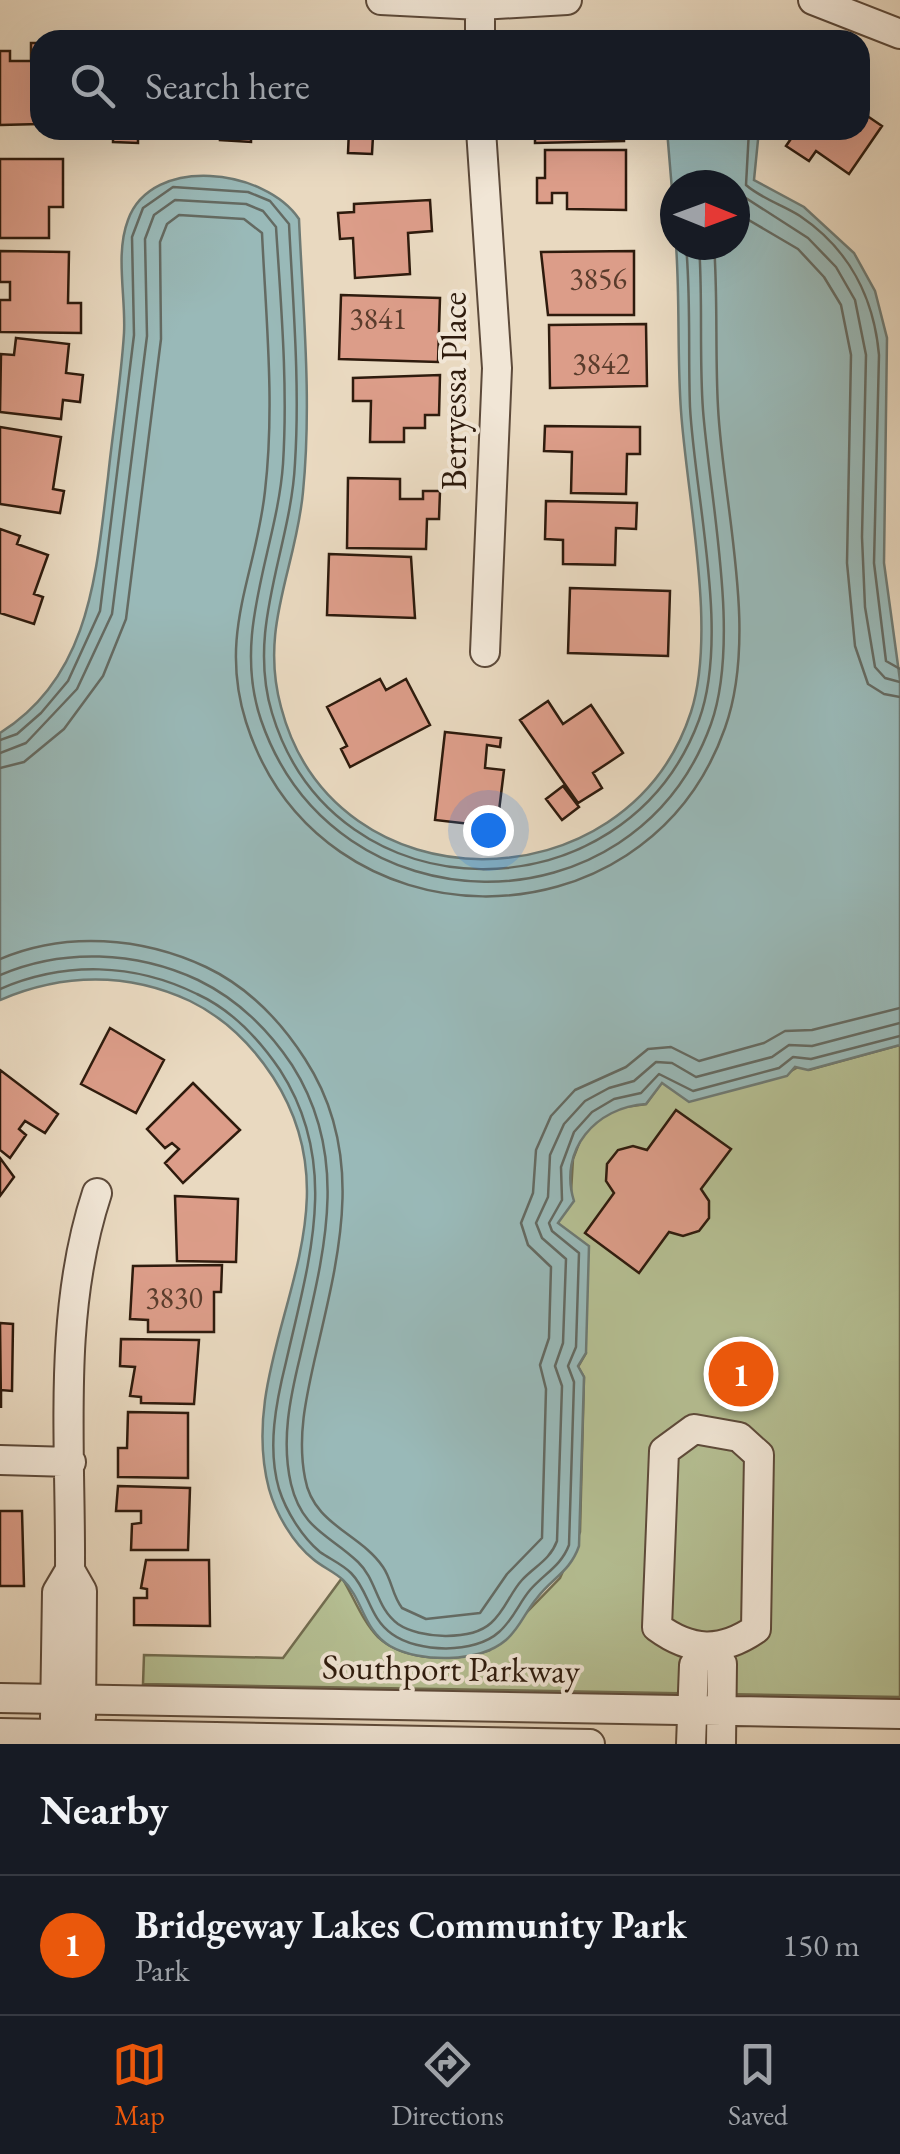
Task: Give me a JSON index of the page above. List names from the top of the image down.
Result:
{
  "streets": {
    "street": ["Berryessa Place", "Southport Parkway"]
  },
  "house_numbers": [
    "3856",
    "3841",
    "3842",
    "3830"
  ],
  "north": "right",
  "page": {
    "search": "Search here",
    "pins": "1",
    "heading": "Nearby",
    "list": [
      {
        "mark": "1",
        "name": "Bridgeway Lakes Community Park",
        "note": "Park",
        "value": "150 m"
      }
    ],
    "nav": ["Map", "Directions", "Saved"]
  }
}
